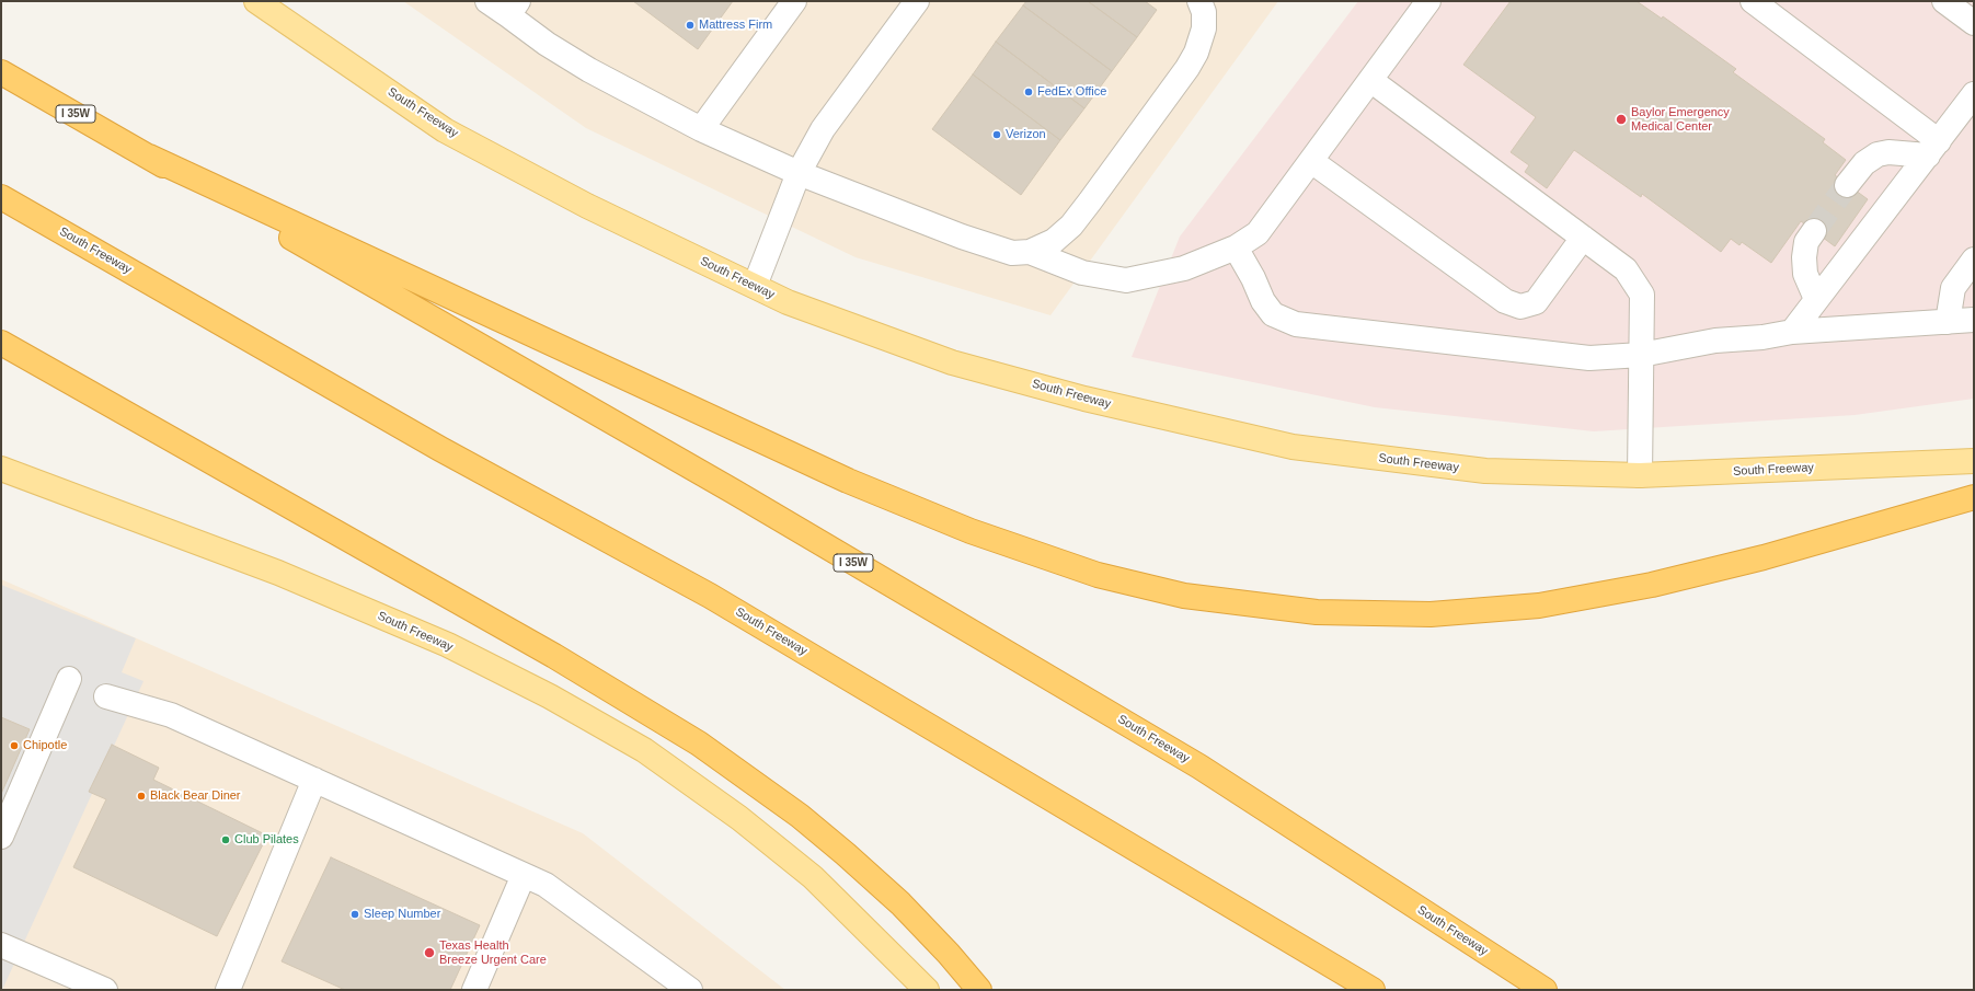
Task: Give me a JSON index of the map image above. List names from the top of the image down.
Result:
{
  "streets": {
    "highway": ["South Freeway", "I 35W"]
  },
  "places": [
    "Mattress Firm",
    "FedEx Office",
    "Baylor Emergency Medical Center",
    "Verizon",
    "Chipotle",
    "Black Bear Diner",
    "Club Pilates",
    "Sleep Number",
    "Texas Health Breeze Urgent Care"
  ]
}
